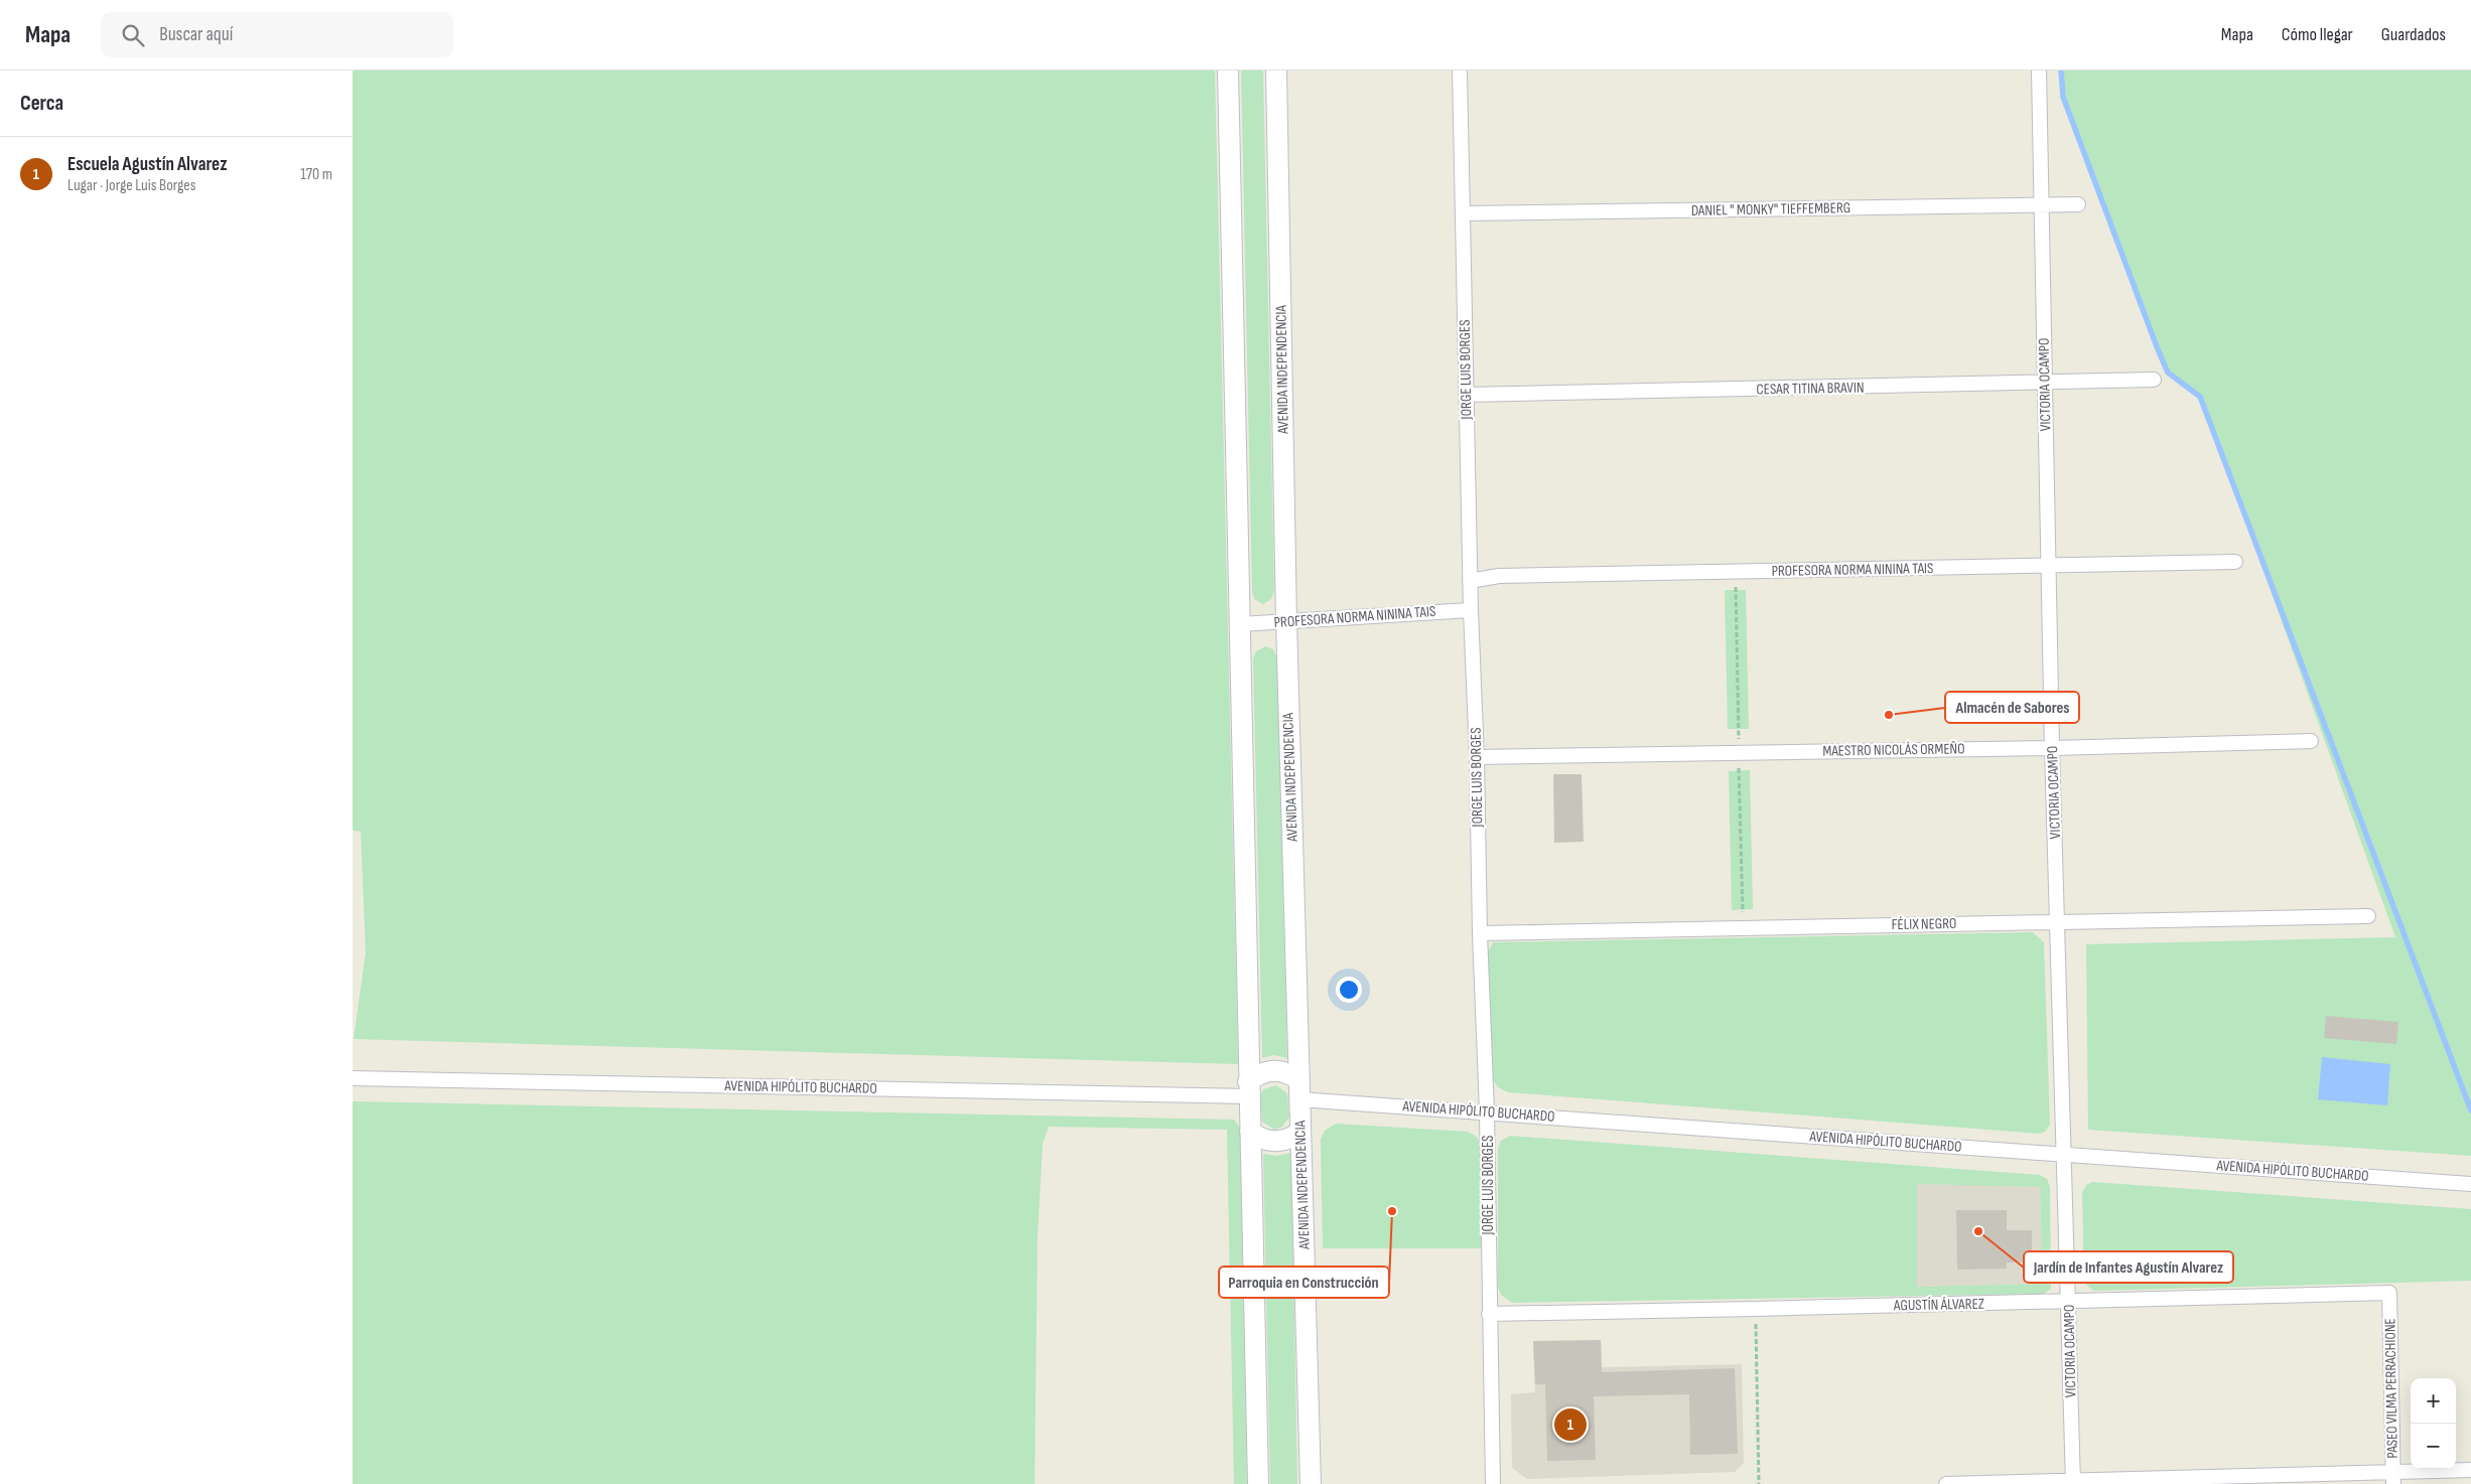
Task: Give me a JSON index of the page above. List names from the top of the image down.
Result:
{
  "streets": {
    "main road": ["AVENIDA INDEPENDENCIA"],
    "street": [
      "DANIEL \" MONKY\" TIEFFEMBERG",
      "JORGE LUIS BORGES",
      "VICTORIA OCAMPO",
      "CESAR TITINA BRAVIN",
      "PROFESORA NORMA NININA TAIS",
      "MAESTRO NICOLÁS ORMEÑO",
      "FÉLIX NEGRO",
      "AVENIDA HIPÓLITO BUCHARDO",
      "AGUSTÍN ÁLVAREZ",
      "PASEO VILMA PERRACHIONE"
    ]
  },
  "crossings": [
    ["DANIEL \" MONKY\" TIEFFEMBERG", "JORGE LUIS BORGES"],
    ["DANIEL \" MONKY\" TIEFFEMBERG", "VICTORIA OCAMPO"],
    ["AVENIDA INDEPENDENCIA", "PROFESORA NORMA NININA TAIS"],
    ["AVENIDA INDEPENDENCIA", "AVENIDA HIPÓLITO BUCHARDO"],
    ["JORGE LUIS BORGES", "CESAR TITINA BRAVIN"],
    ["JORGE LUIS BORGES", "PROFESORA NORMA NININA TAIS"],
    ["JORGE LUIS BORGES", "MAESTRO NICOLÁS ORMEÑO"],
    ["JORGE LUIS BORGES", "FÉLIX NEGRO"],
    ["JORGE LUIS BORGES", "AVENIDA HIPÓLITO BUCHARDO"],
    ["JORGE LUIS BORGES", "AGUSTÍN ÁLVAREZ"],
    ["VICTORIA OCAMPO", "CESAR TITINA BRAVIN"],
    ["VICTORIA OCAMPO", "PROFESORA NORMA NININA TAIS"],
    ["VICTORIA OCAMPO", "MAESTRO NICOLÁS ORMEÑO"],
    ["VICTORIA OCAMPO", "FÉLIX NEGRO"],
    ["VICTORIA OCAMPO", "AVENIDA HIPÓLITO BUCHARDO"],
    ["VICTORIA OCAMPO", "AGUSTÍN ÁLVAREZ"],
    ["AGUSTÍN ÁLVAREZ", "PASEO VILMA PERRACHIONE"]
  ],
  "places": ["Almacén de Sabores", "Parroquia en Construcción", "Jardín de Infantes Agustín Alvarez"],
  "page": {
    "header": "Mapa",
    "search": "Buscar aquí",
    "nav": ["Mapa", "Cómo llegar", "Guardados"],
    "heading": "Cerca",
    "list": [
      {
        "mark": "1",
        "name": "Escuela Agustín Alvarez",
        "note": "Lugar · Jorge Luis Borges",
        "value": "170 m"
      }
    ],
    "map_buttons": ["+", "−"],
    "pins": "1"
  }
}
